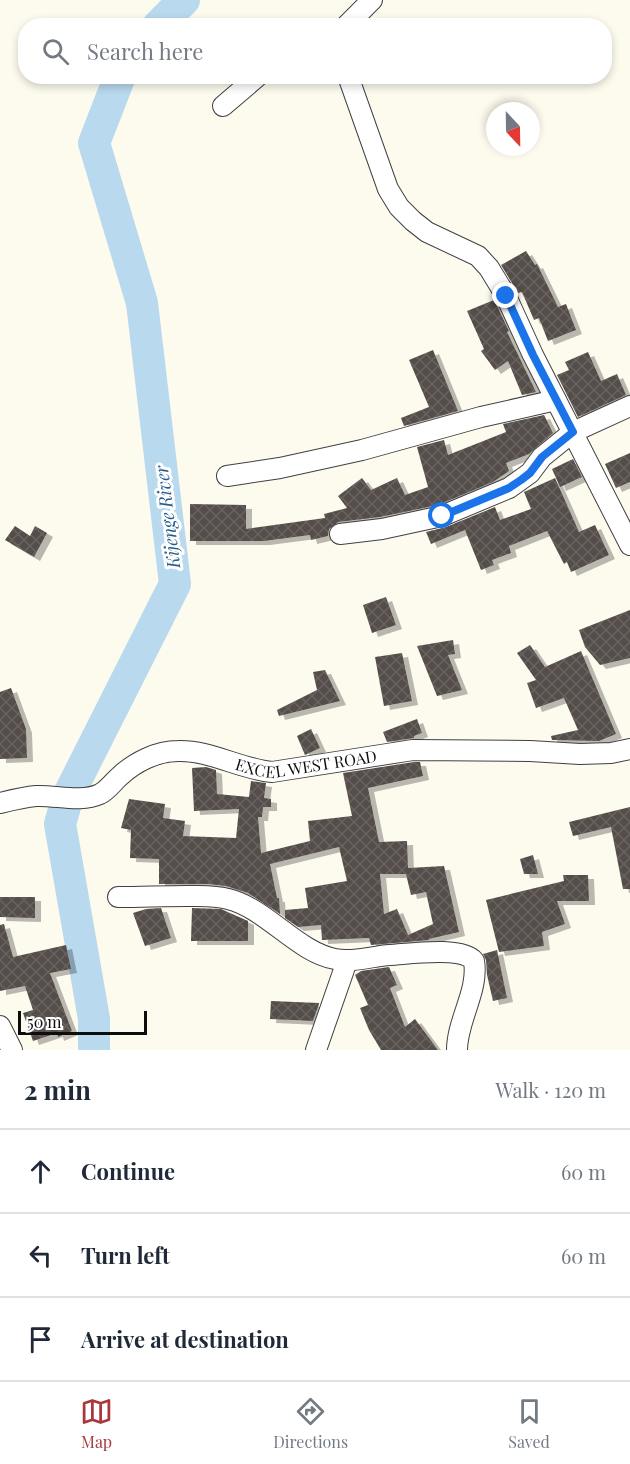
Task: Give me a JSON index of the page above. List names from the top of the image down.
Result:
{
  "streets": {
    "street": ["EXCEL WEST ROAD"]
  },
  "water": ["Kijenge River"],
  "scale_bar": "50 m",
  "north": "bottom",
  "page": {
    "search": "Search here",
    "scale": "50 m",
    "heading": ["2 min", "Walk · 120 m"],
    "list": [
      ["Continue", "60 m"],
      ["Turn left", "60 m"],
      "Arrive at destination"
    ],
    "nav": ["Map", "Directions", "Saved"]
  }
}
